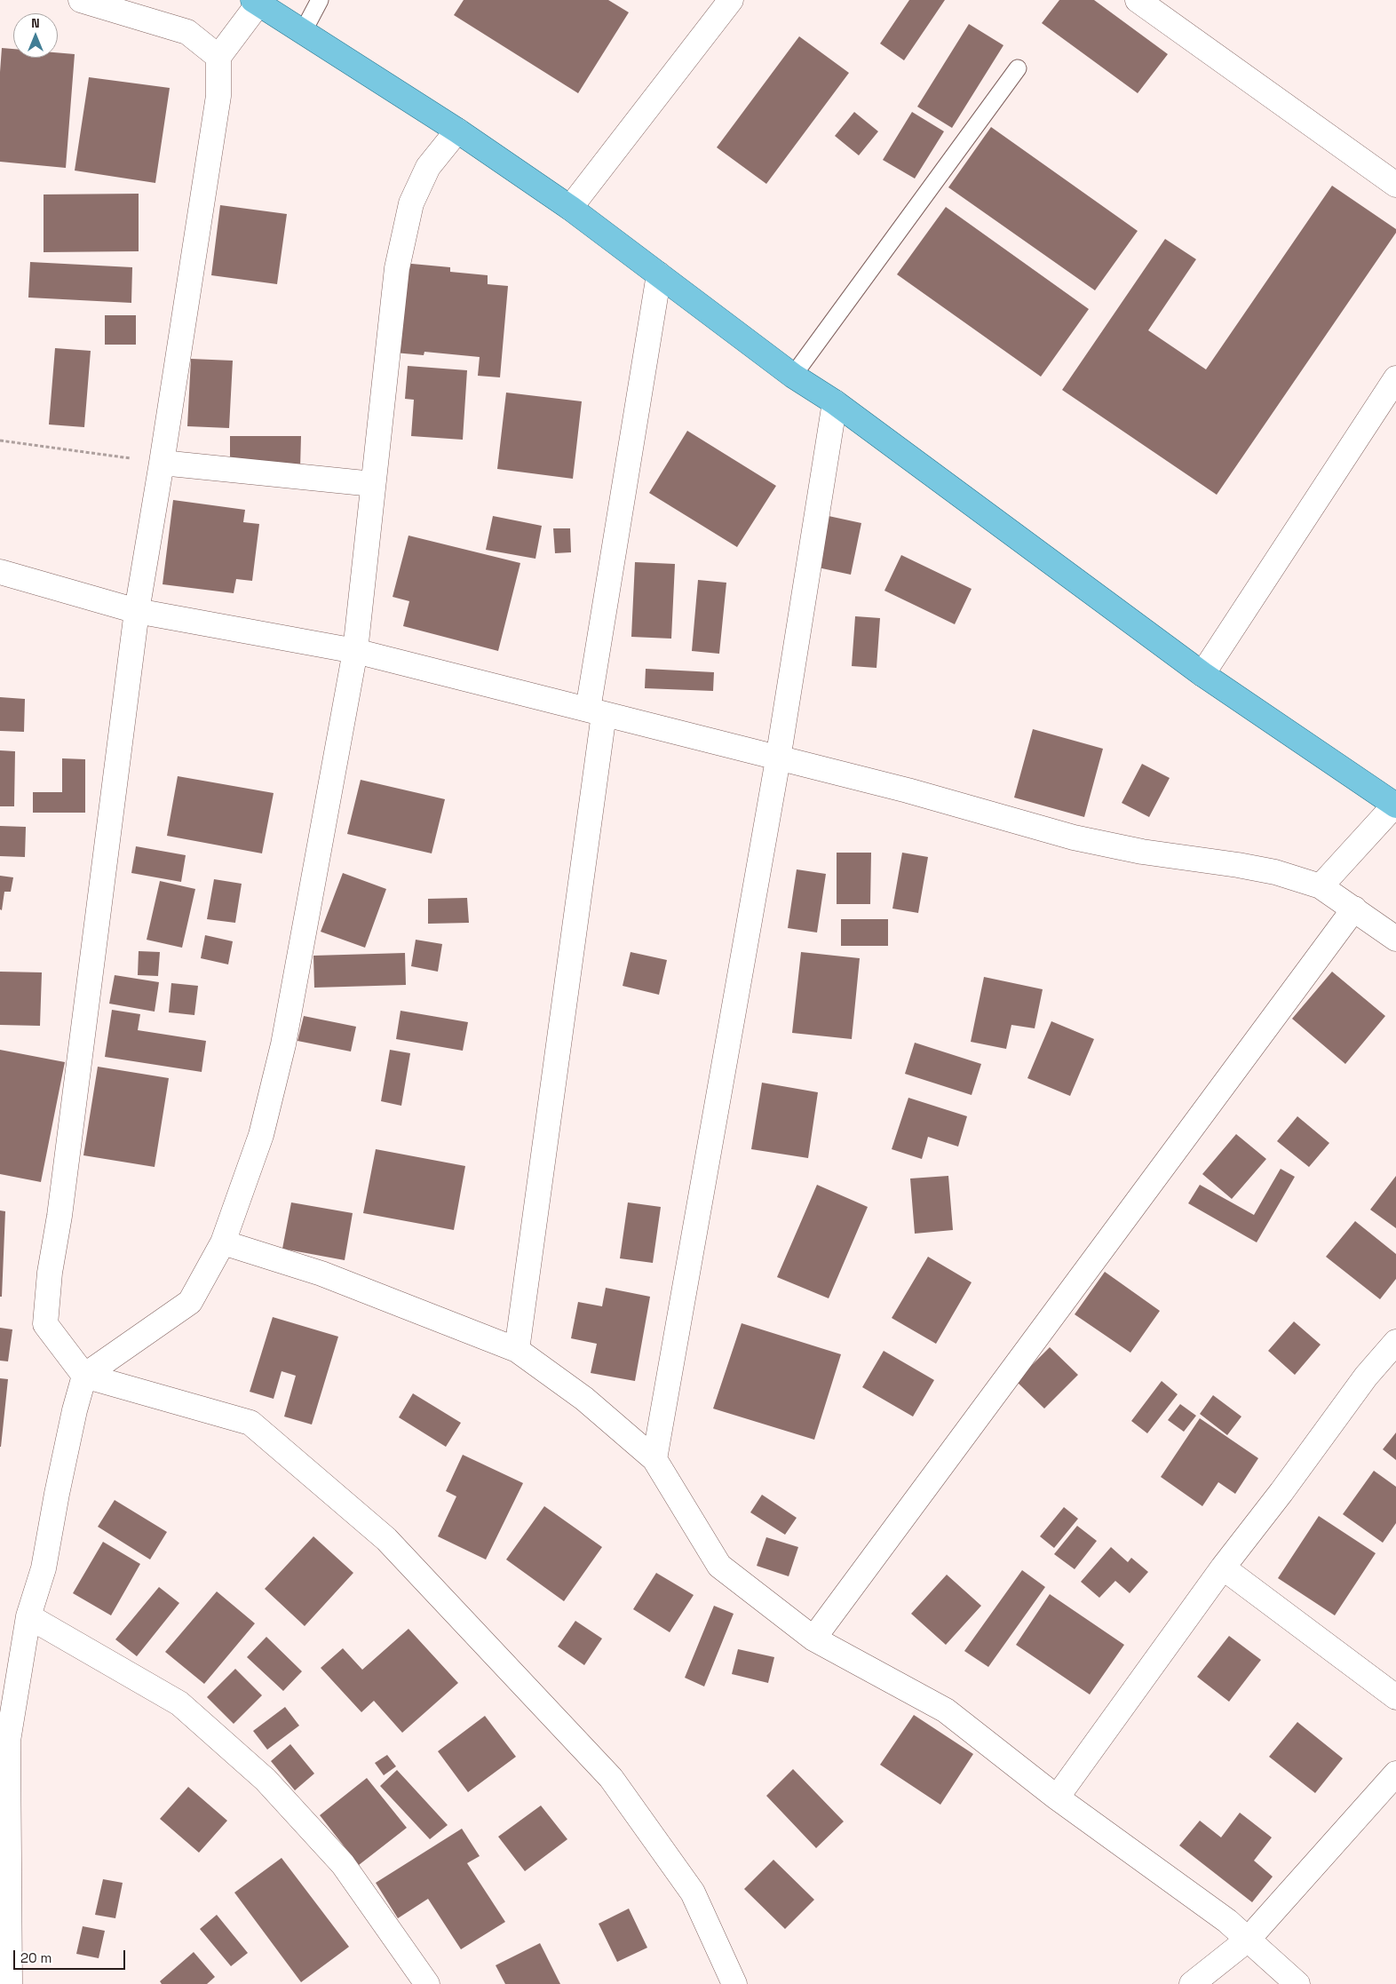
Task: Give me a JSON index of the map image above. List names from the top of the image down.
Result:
{
  "scale_bar": "20 m",
  "north": "top"
}
